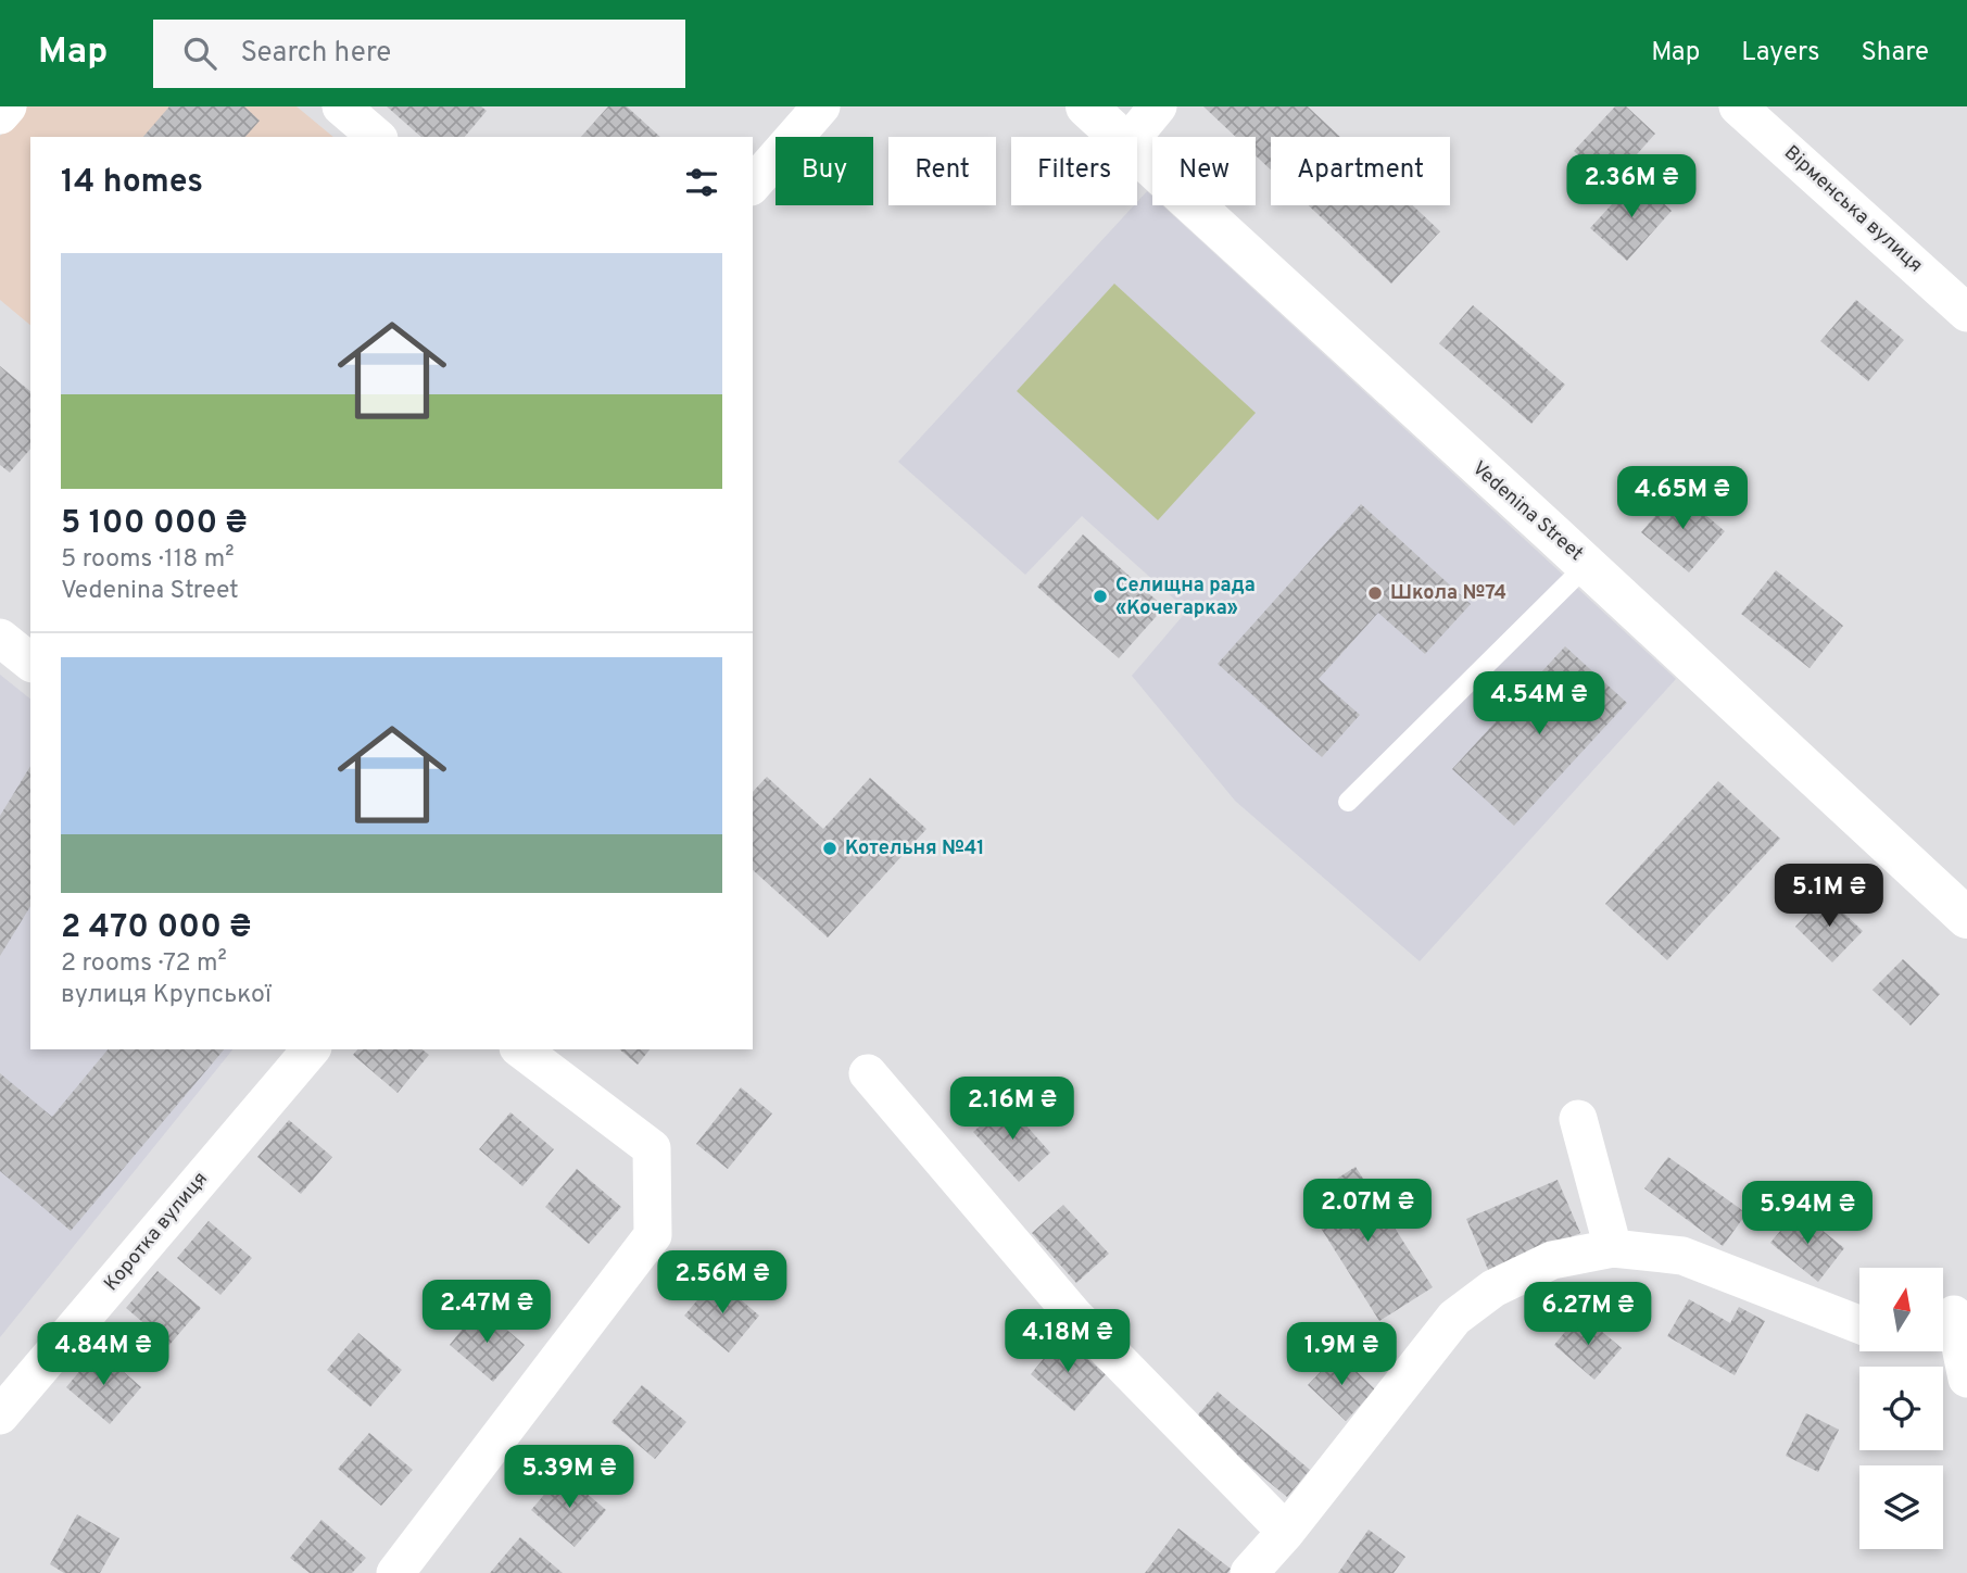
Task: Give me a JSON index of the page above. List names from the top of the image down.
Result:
{
  "streets": {
    "street": ["Вірменська вулиця", "Vedenina Street", "Коротка вулиця"]
  },
  "places": ["Школа №74", "Селищна рада «Кочегарка»", "Котельня №41"],
  "north": "top",
  "page": {
    "header": "Map",
    "search": "Search here",
    "nav": ["Map", "Layers", "Share"],
    "chip": [
      "Buy",
      "Rent",
      "Filters",
      "New",
      "Apartment"
    ],
    "heading": "14 homes",
    "price": [
      "2.36M ₴",
      "4.65M ₴",
      "4.54M ₴",
      "5.1M ₴",
      "2.16M ₴",
      "2.07M ₴",
      "5.94M ₴",
      "2.56M ₴",
      "2.47M ₴",
      "6.27M ₴",
      "4.18M ₴",
      "4.84M ₴",
      "1.9M ₴",
      "5.39M ₴"
    ],
    "list": [
      {
        "name": "5 100 000 ₴",
        "note": "5 rooms · 118 m² · Vedenina Street"
      },
      {
        "name": "2 470 000 ₴",
        "note": "2 rooms · 72 m² · вулиця Крупської"
      }
    ]
  }
}
